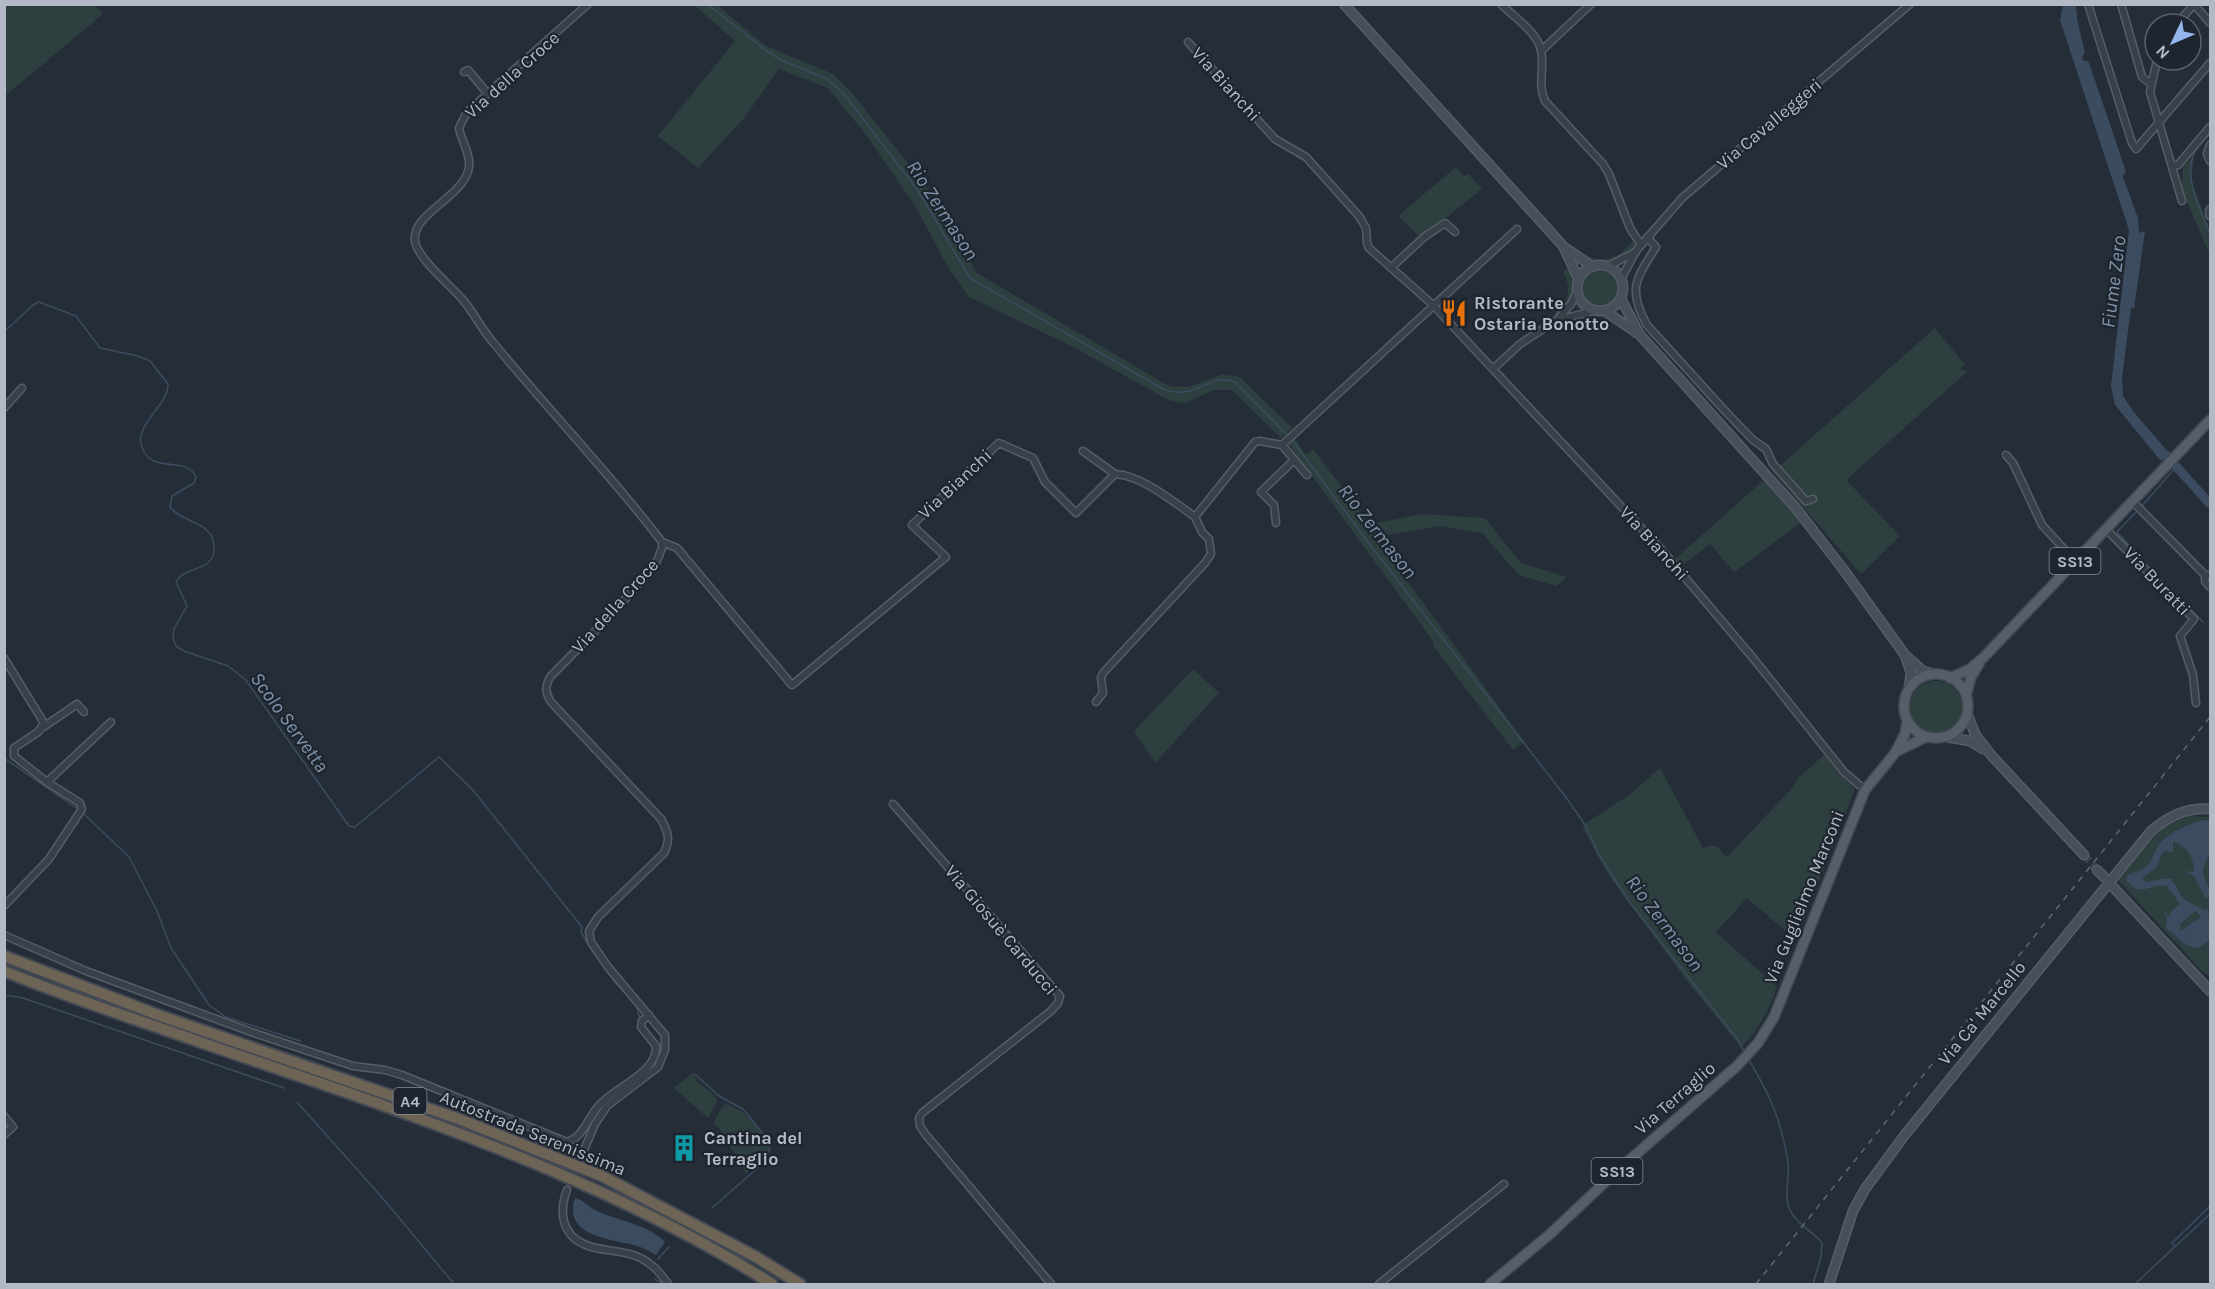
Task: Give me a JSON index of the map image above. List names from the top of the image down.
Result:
{
  "streets": {
    "highway": ["A4", "Autostrada Serenissima"],
    "main road": [
      "SS13",
      "Via Guglielmo Marconi",
      "Via Ca' Marcello",
      "Via Terraglio"
    ],
    "street": [
      "Via della Croce",
      "Via Bianchi",
      "Via Cavalleggeri",
      "Via Buratti",
      "Via Giosuè Carducci"
    ]
  },
  "crossings": [
    ["Via della Croce", "Via Bianchi"],
    ["Via Bianchi", "Via Guglielmo Marconi"],
    ["SS13", "Via Buratti"],
    ["SS13", "Via Guglielmo Marconi"],
    ["Via Guglielmo Marconi", "Via Terraglio"]
  ],
  "water": ["Rio Zermason", "Fiume Zero", "Scolo Servetta"],
  "places": {
    "restaurant": ["Ristorante Ostaria Bonotto"],
    "building": ["Cantina del Terraglio"]
  },
  "north": "bottom left"
}
